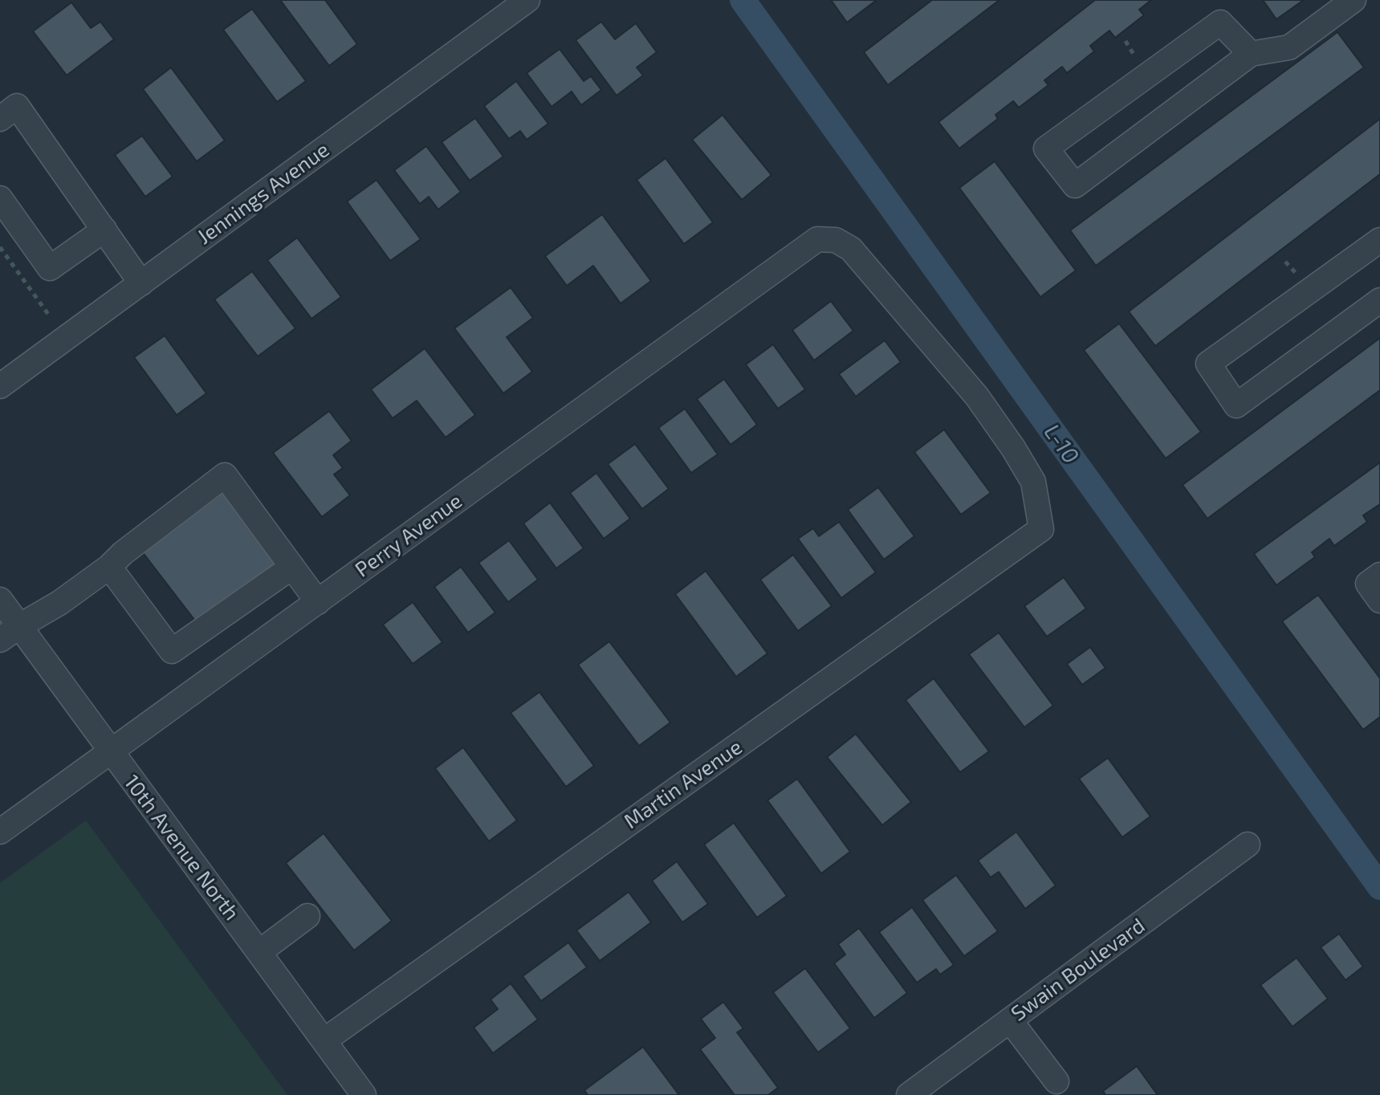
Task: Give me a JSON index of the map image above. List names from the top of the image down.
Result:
{
  "streets": {
    "street": [
      "Jennings Avenue",
      "Perry Avenue",
      "Martin Avenue",
      "10th Avenue North",
      "Swain Boulevard"
    ]
  },
  "crossings": [
    ["Perry Avenue", "Martin Avenue"],
    ["Perry Avenue", "10th Avenue North"],
    ["Martin Avenue", "10th Avenue North"]
  ],
  "water": ["L-10"]
}
